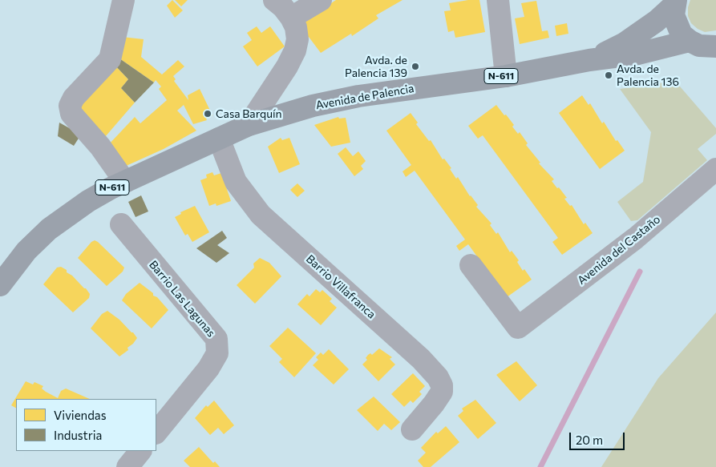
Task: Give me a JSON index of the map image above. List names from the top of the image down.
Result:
{
  "streets": {
    "highway": ["N-611", "Avenida de Palencia"],
    "street": ["Avenida del Castaño", "Barrio Villafranca", "Barrio Las Lagunas"]
  },
  "crossings": [
    ["N-611", "Avenida de Palencia"],
    ["Avenida de Palencia", "Barrio Villafranca"]
  ],
  "places": ["Avda. de Palencia 139", "Avda. de Palencia 136", "Casa Barquín"],
  "legend": ["Viviendas", "Industria"],
  "scale_bar": "20 m"
}
